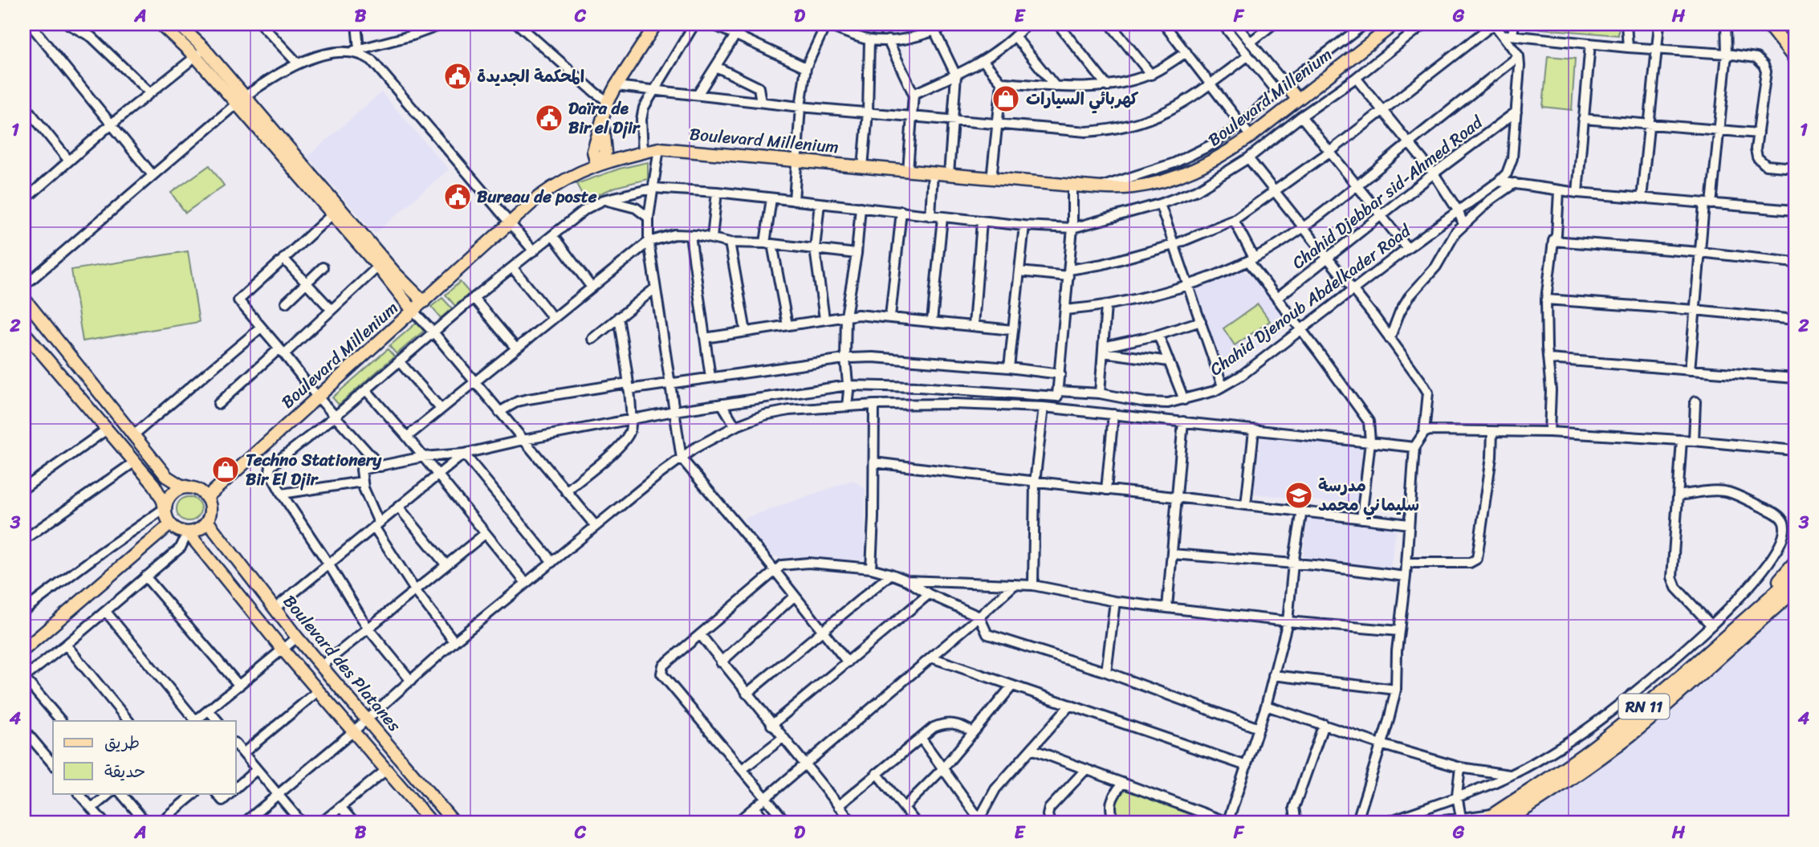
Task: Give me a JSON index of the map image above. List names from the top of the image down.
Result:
{
  "streets": {
    "highway": ["RN 11"],
    "main road": ["Boulevard Millenium", "Boulevard des Platanes"],
    "street": ["Chahid Djebbar sid-Ahmed Road", "Chahid Djenoub Abdelkader Road"]
  },
  "crossings": [
    ["Boulevard Millenium", "Boulevard des Platanes"]
  ],
  "places": {
    "public building": ["المحكمة الجديدة", "Daïra de Bir el Djir", "Bureau de poste"],
    "shop": ["كهربائي السيارات", "Techno Stationery Bir El Djir"],
    "school or university": ["مدرسة سليماني محمد"]
  },
  "legend": ["طريق", "حديقة"],
  "grid": {
    "columns": [
      "A",
      "B",
      "C",
      "D",
      "E",
      "F",
      "G",
      "H"
    ],
    "rows": [
      "1",
      "2",
      "3",
      "4"
    ]
  }
}
